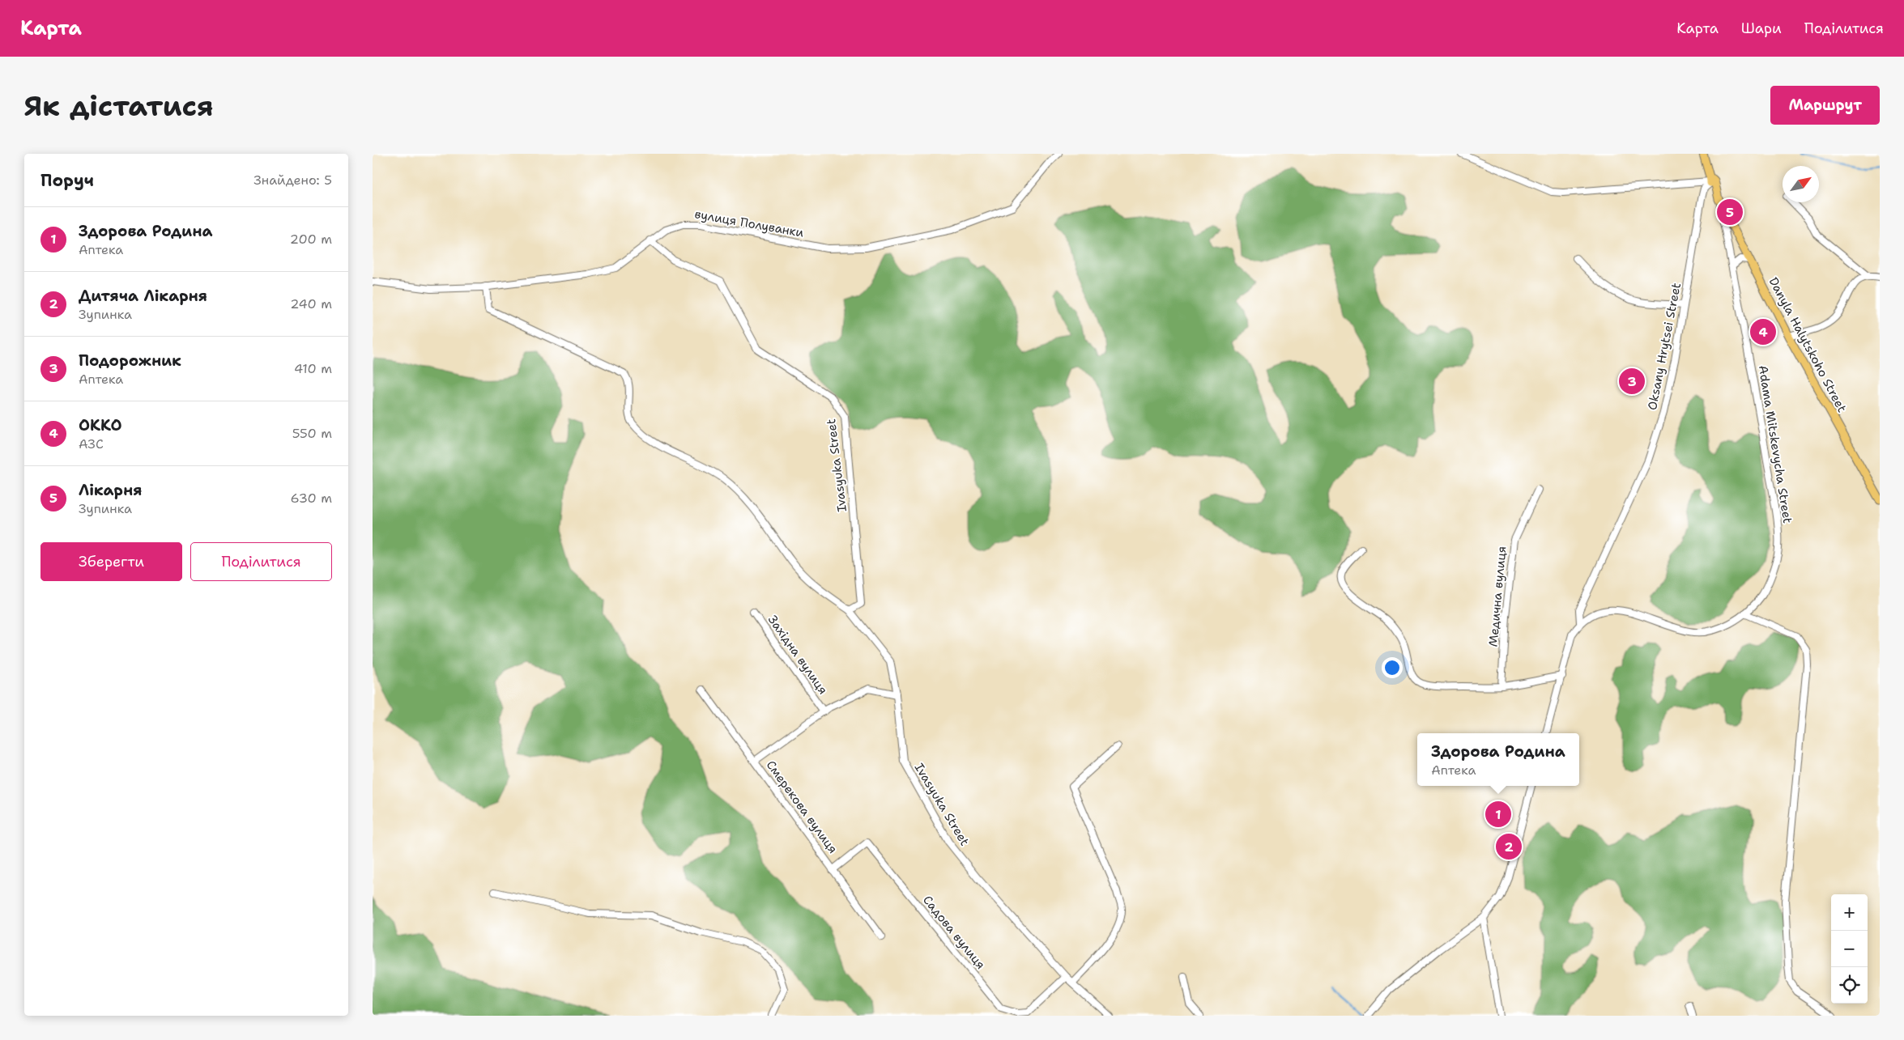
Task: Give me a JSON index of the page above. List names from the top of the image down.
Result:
{
  "streets": {
    "main road": ["Danyla Halytskoho Street", "Adama Mitskevycha Street"],
    "street": [
      "вулиця Полуванки",
      "Oksany Hrytsei Street",
      "Ivasyuka Street",
      "Медична вулиця",
      "Західна вулиця",
      "Смерекова вулиця",
      "Садова вулиця"
    ]
  },
  "crossings": [
    ["вулиця Полуванки", "Ivasyuka Street"],
    ["Danyla Halytskoho Street", "Adama Mitskevycha Street"],
    ["Oksany Hrytsei Street", "Adama Mitskevycha Street"],
    ["Ivasyuka Street", "Садова вулиця"],
    ["Смерекова вулиця", "Садова вулиця"]
  ],
  "north": "top right",
  "page": {
    "header": "Карта",
    "nav": ["Карта", "Шари", "Поділитися"],
    "buttons": [
      "Маршрут",
      ["Зберегти", "Поділитися"]
    ],
    "title": "Як дістатися",
    "heading": ["Поруч", "Знайдено: 5"],
    "pins": [
      "5",
      "4",
      "3",
      "1",
      "2"
    ],
    "list": [
      {
        "mark": "1",
        "name": "Здорова Родина",
        "note": "Аптека",
        "value": "200 m"
      },
      {
        "mark": "2",
        "name": "Дитяча Лікарня",
        "note": "Зупинка",
        "value": "240 m"
      },
      {
        "mark": "3",
        "name": "Подорожник",
        "note": "Аптека",
        "value": "410 m"
      },
      {
        "mark": "4",
        "name": "ОККО",
        "note": "АЗС",
        "value": "550 m"
      },
      {
        "mark": "5",
        "name": "Лікарня",
        "note": "Зупинка",
        "value": "630 m"
      }
    ],
    "popup": ["Здорова Родина", "Аптека"],
    "map_buttons": ["+", "−"]
  }
}
